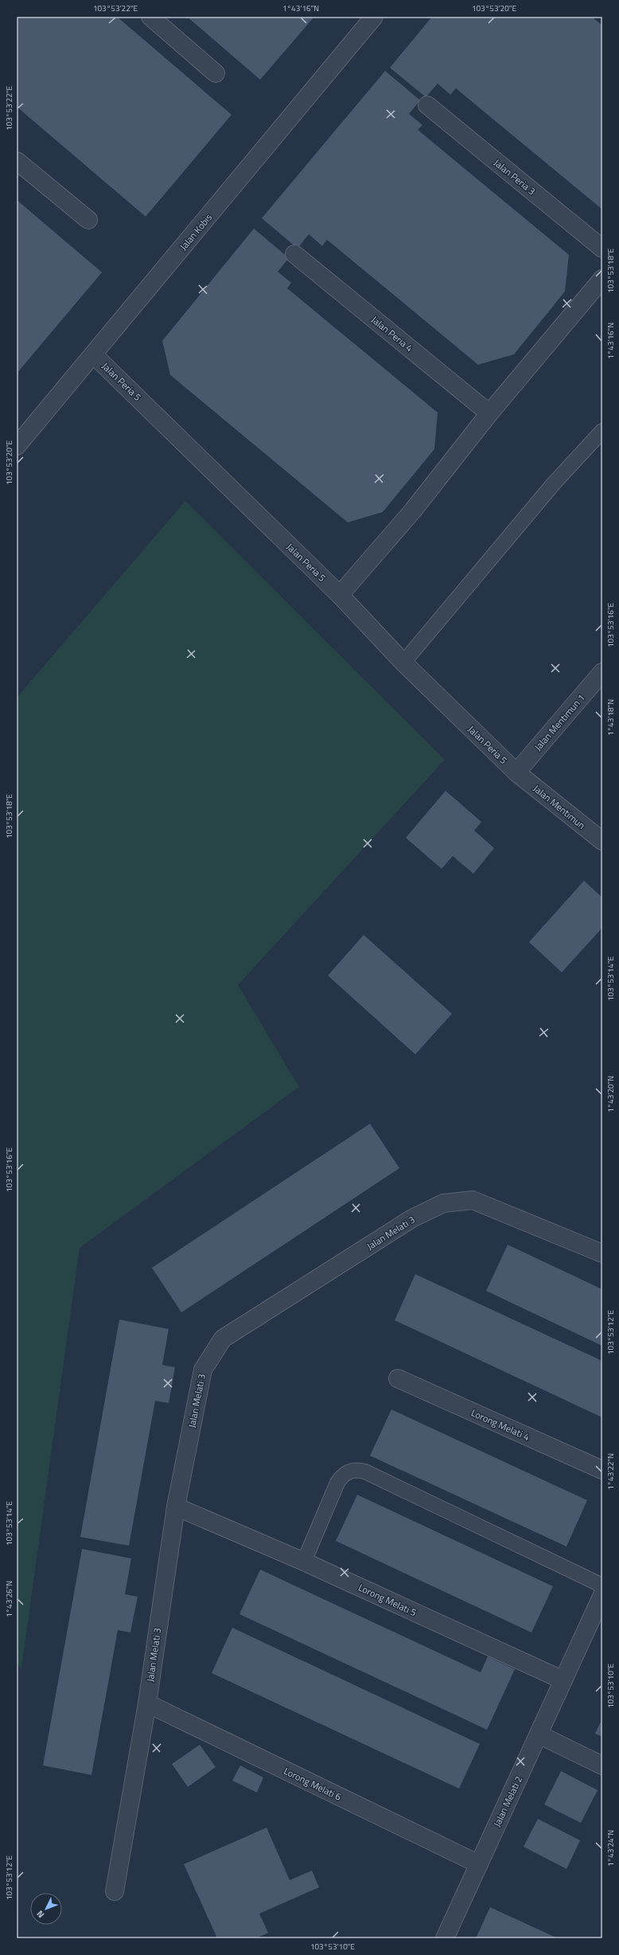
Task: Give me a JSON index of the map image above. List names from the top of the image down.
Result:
{
  "streets": {
    "street": [
      "Jalan Peria 3",
      "Jalan Kobis",
      "Jalan Peria 4",
      "Jalan Peria 5",
      "Jalan Mentimun 1",
      "Jalan Mentimun",
      "Jalan Melati 3",
      "Lorong Melati 4",
      "Lorong Melati 5",
      "Lorong Melati 6",
      "Jalan Melati 2"
    ]
  },
  "crossings": [
    ["Jalan Kobis", "Jalan Peria 5"],
    ["Jalan Peria 5", "Jalan Mentimun 1"],
    ["Jalan Peria 5", "Jalan Mentimun"],
    ["Jalan Mentimun 1", "Jalan Mentimun"],
    ["Jalan Melati 3", "Lorong Melati 5"],
    ["Jalan Melati 3", "Lorong Melati 6"],
    ["Lorong Melati 5", "Jalan Melati 2"],
    ["Lorong Melati 6", "Jalan Melati 2"]
  ],
  "north": "bottom left",
  "coordinates": [
    "103°53'22\"E",
    "1°43'16\"N",
    "103°53'20\"E",
    "103°53'18\"E",
    "103°53'16\"E",
    "1°43'18\"N",
    "103°53'14\"E",
    "1°43'20\"N",
    "103°53'12\"E",
    "1°43'22\"N",
    "1°43'26\"N",
    "103°53'10\"E",
    "1°43'24\"N"
  ]
}
